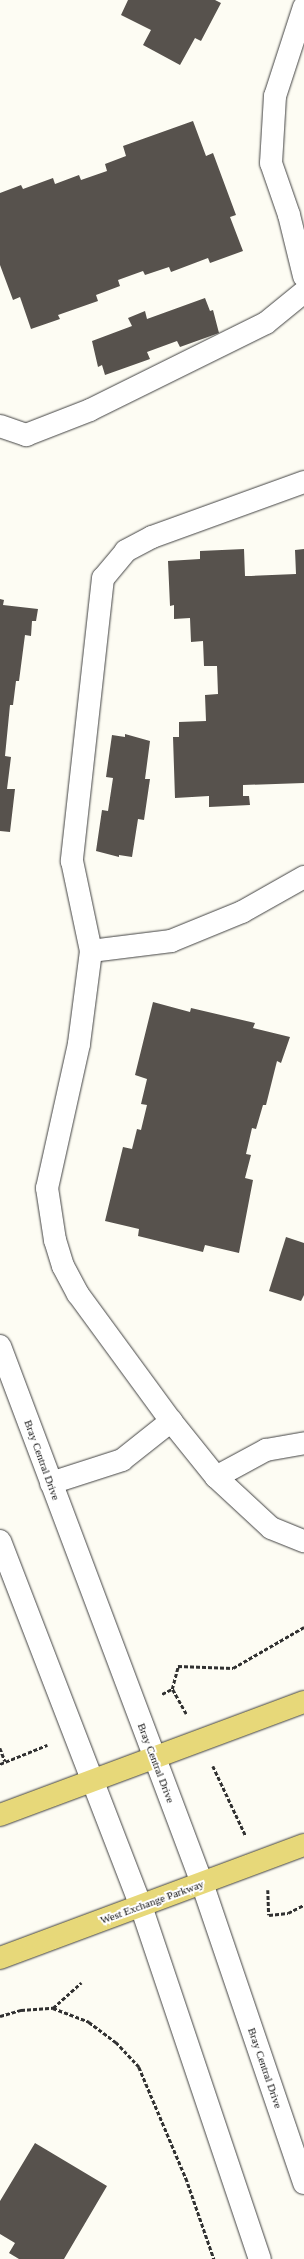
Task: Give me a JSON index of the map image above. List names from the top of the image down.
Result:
{
  "streets": {
    "main road": ["West Exchange Parkway"],
    "street": ["Bray Central Drive"]
  },
  "crossings": [
    ["Bray Central Drive", "West Exchange Parkway"]
  ]
}
